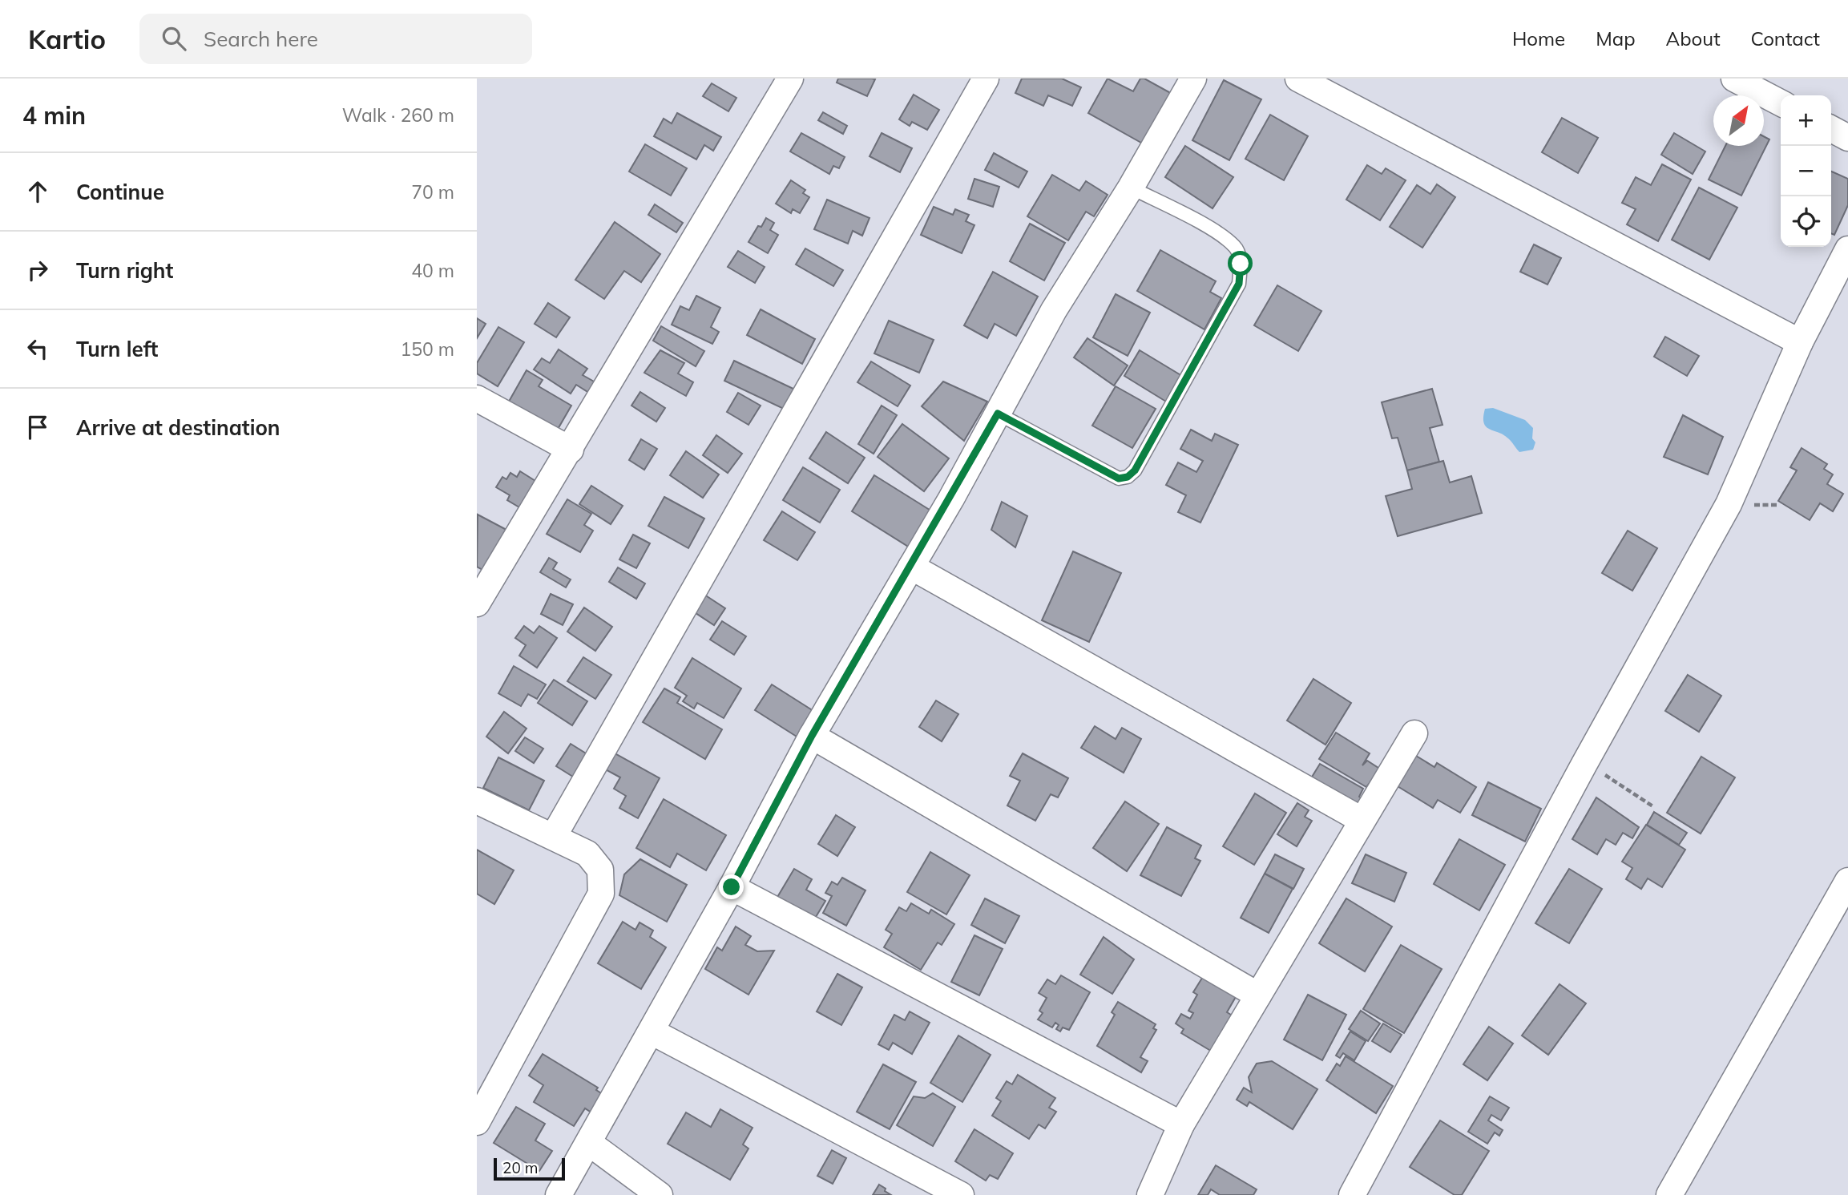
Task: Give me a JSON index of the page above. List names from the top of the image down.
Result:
{
  "scale_bar": "20 m",
  "north": "top right",
  "page": {
    "header": "Kartio",
    "search": "Search here",
    "nav": [
      "Home",
      "Map",
      "About",
      "Contact"
    ],
    "heading": ["4 min", "Walk · 260 m"],
    "map_buttons": ["+", "−"],
    "list": [
      ["Continue", "70 m"],
      ["Turn right", "40 m"],
      ["Turn left", "150 m"],
      "Arrive at destination"
    ],
    "scale": "20 m"
  }
}
